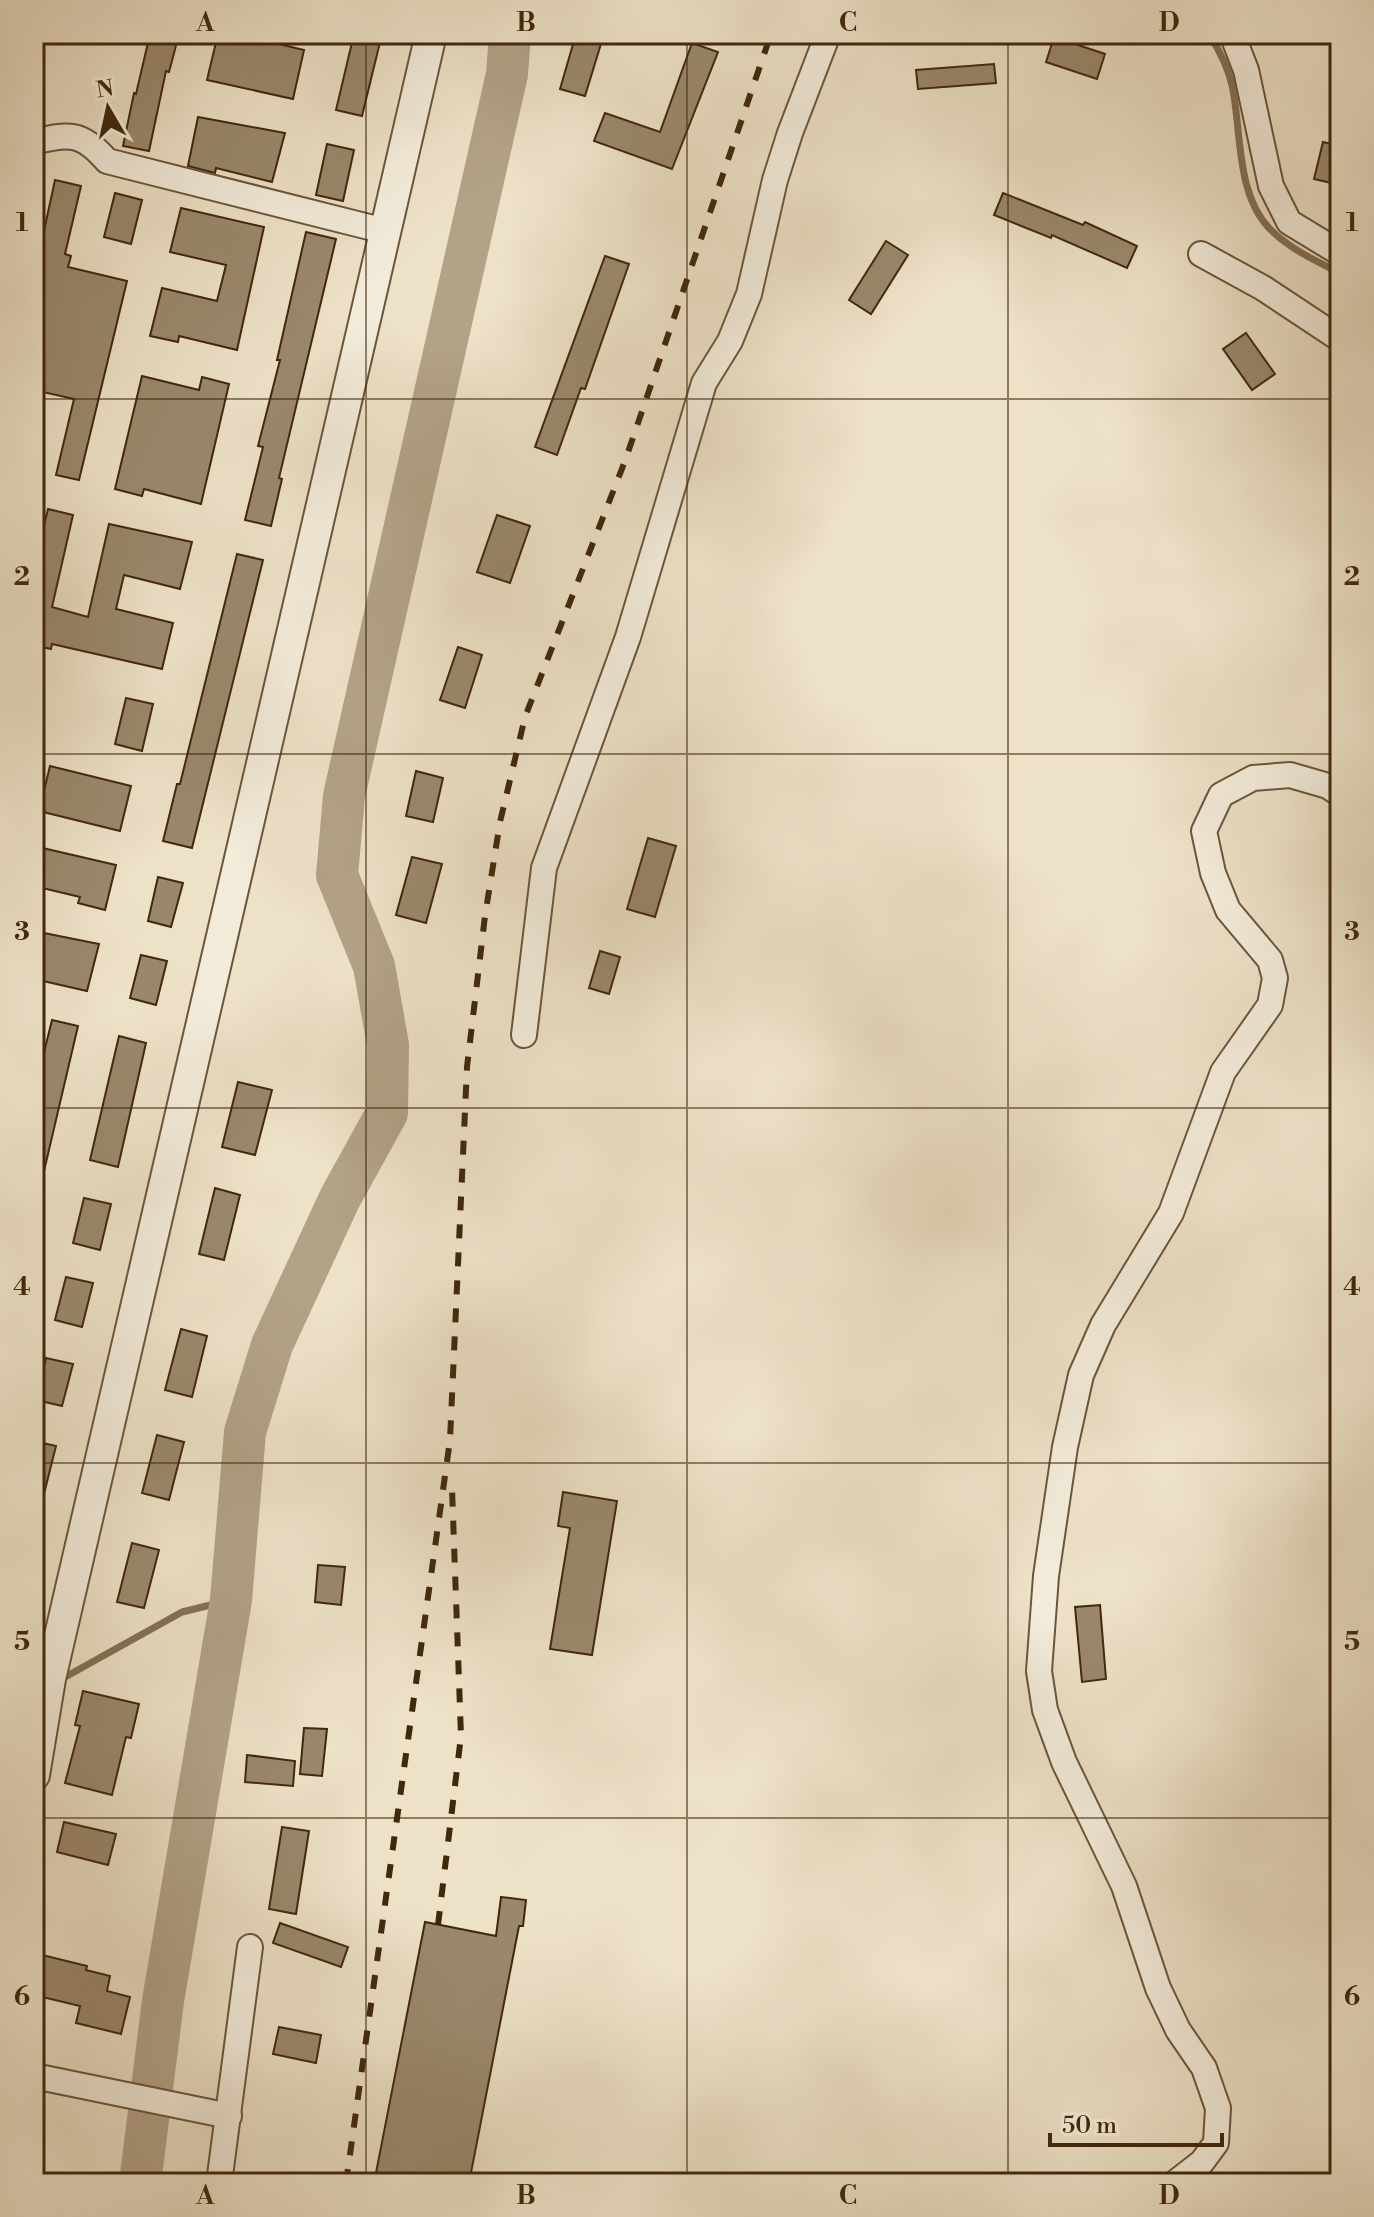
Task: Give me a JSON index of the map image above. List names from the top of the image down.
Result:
{
  "scale_bar": "50 m",
  "north": "top",
  "grid": {
    "columns": [
      "A",
      "B",
      "C",
      "D"
    ],
    "rows": [
      "1",
      "2",
      "3",
      "4",
      "5",
      "6"
    ]
  }
}
